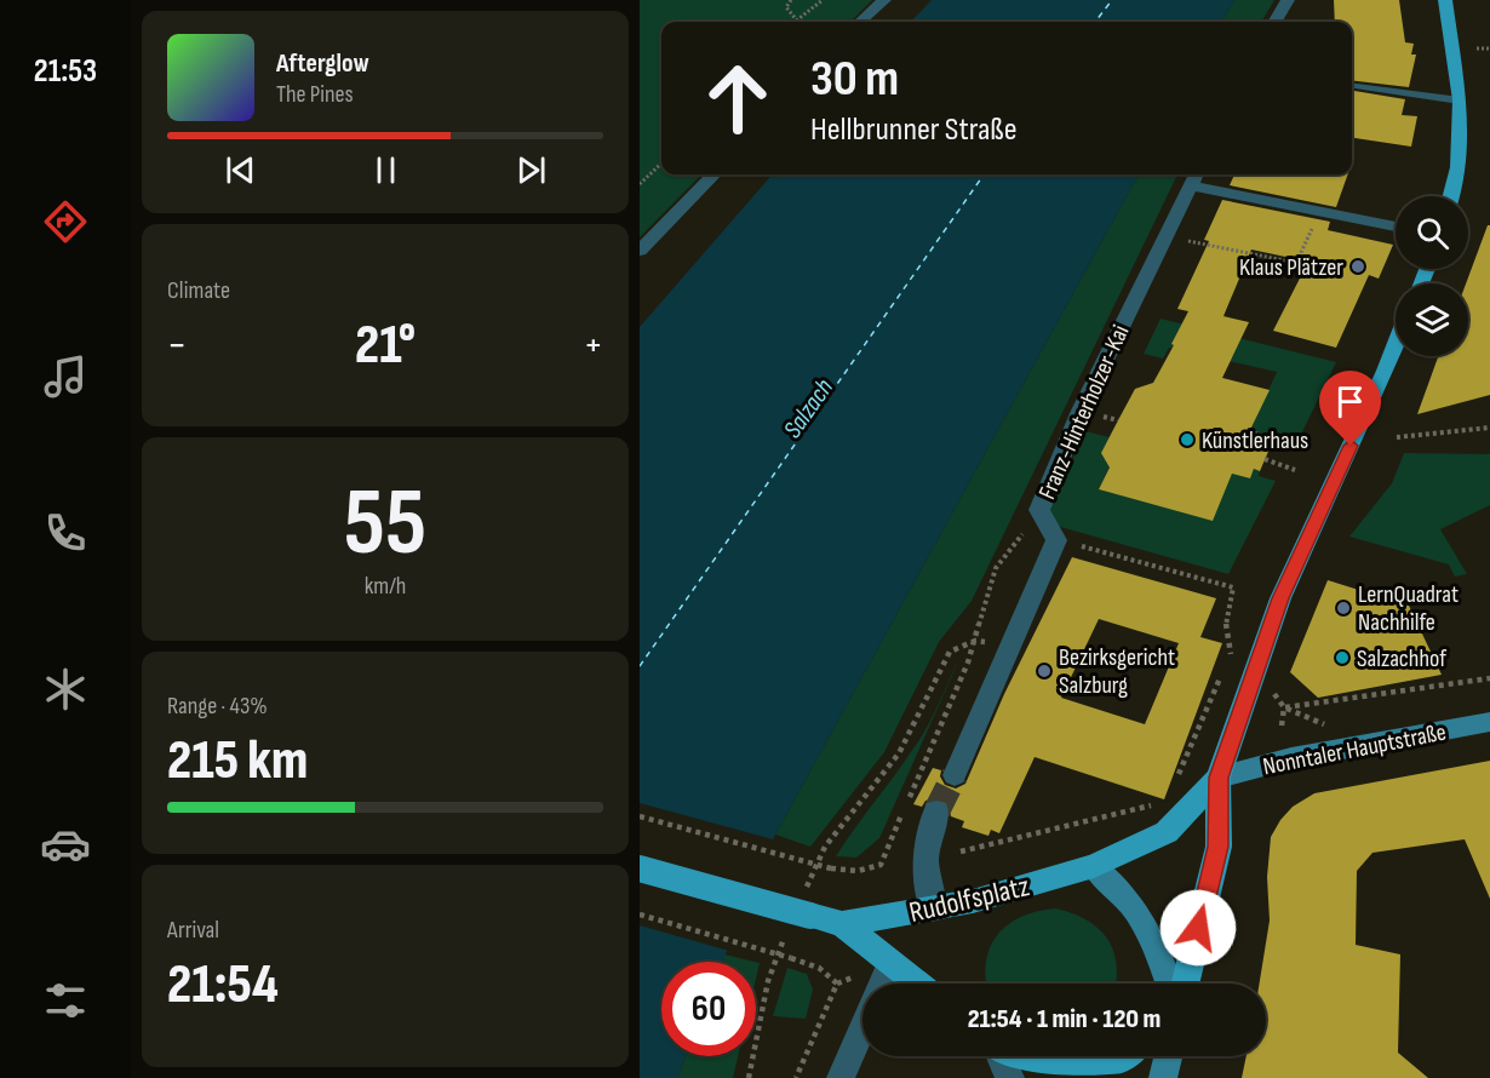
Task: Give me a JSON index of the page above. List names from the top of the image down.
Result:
{
  "streets": {
    "main road": ["Nonntaler Hauptstraße", "Rudolfsplatz"],
    "street": ["Franz-Hinterholzer-Kai"]
  },
  "crossings": [
    ["Nonntaler Hauptstraße", "Rudolfsplatz"]
  ],
  "water": ["Salzach"],
  "places": [
    "Klaus Plätzer",
    "Künstlerhaus",
    "LernQuadrat Nachhilfe",
    "Salzachhof",
    "Bezirksgericht Salzburg"
  ],
  "page": {
    "tabs": "21:53",
    "turn": ["30 m", "Hellbrunner Straße"],
    "song": ["Afterglow", "The Pines"],
    "tile": [
      "Climate",
      ["55", "km/h"],
      ["Range · 43%", "215 km"],
      ["Arrival", "21:54"]
    ],
    "heat": ["−", "21°", "+"],
    "limit": "60",
    "trip": "21:54 · 1 min · 120 m"
  }
}
